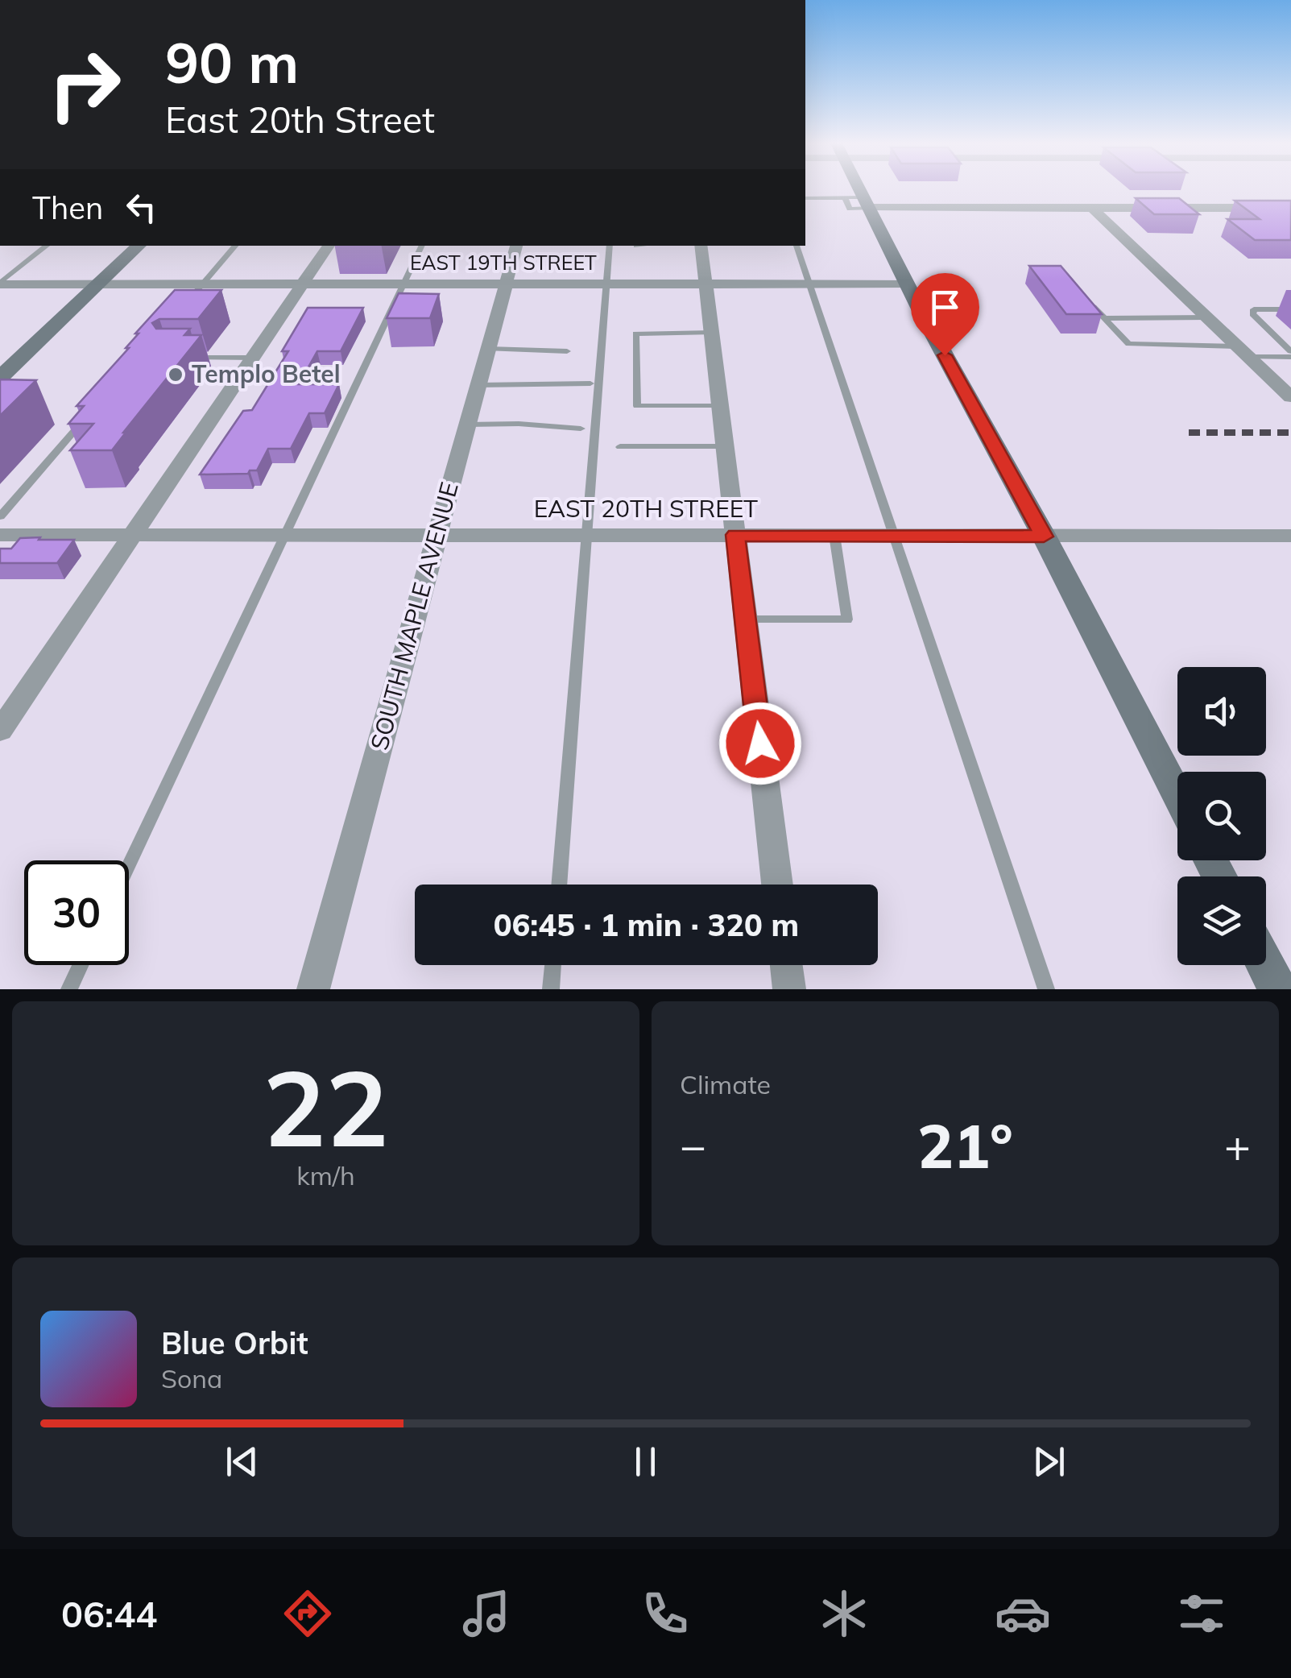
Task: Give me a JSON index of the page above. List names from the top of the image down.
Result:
{
  "streets": {
    "street": ["EAST 19TH STREET", "EAST 20TH STREET", "SOUTH MAPLE AVENUE"]
  },
  "crossings": [
    ["EAST 19TH STREET", "SOUTH MAPLE AVENUE"],
    ["EAST 20TH STREET", "SOUTH MAPLE AVENUE"]
  ],
  "places": ["Templo Betel"],
  "page": {
    "turn": ["90 m", "East 20th Street"],
    "then": "Then",
    "limit": "30",
    "trip": "06:45 · 1 min · 320 m",
    "tile": [
      ["22", "km/h"],
      "Climate"
    ],
    "heat": ["−", "21°", "+"],
    "song": ["Blue Orbit", "Sona"],
    "tabs": "06:44"
  }
}
